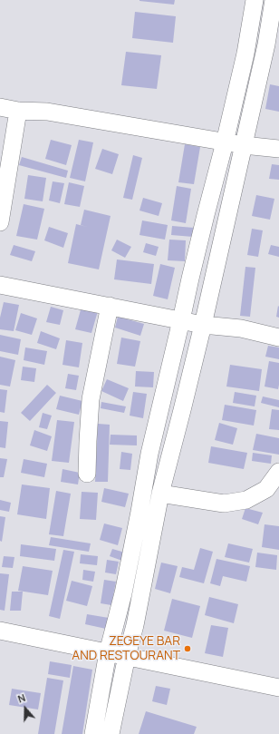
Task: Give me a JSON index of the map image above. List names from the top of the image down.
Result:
{
  "places": ["ZEGEYE BAR AND RESTOURANT"],
  "north": "top"
}
